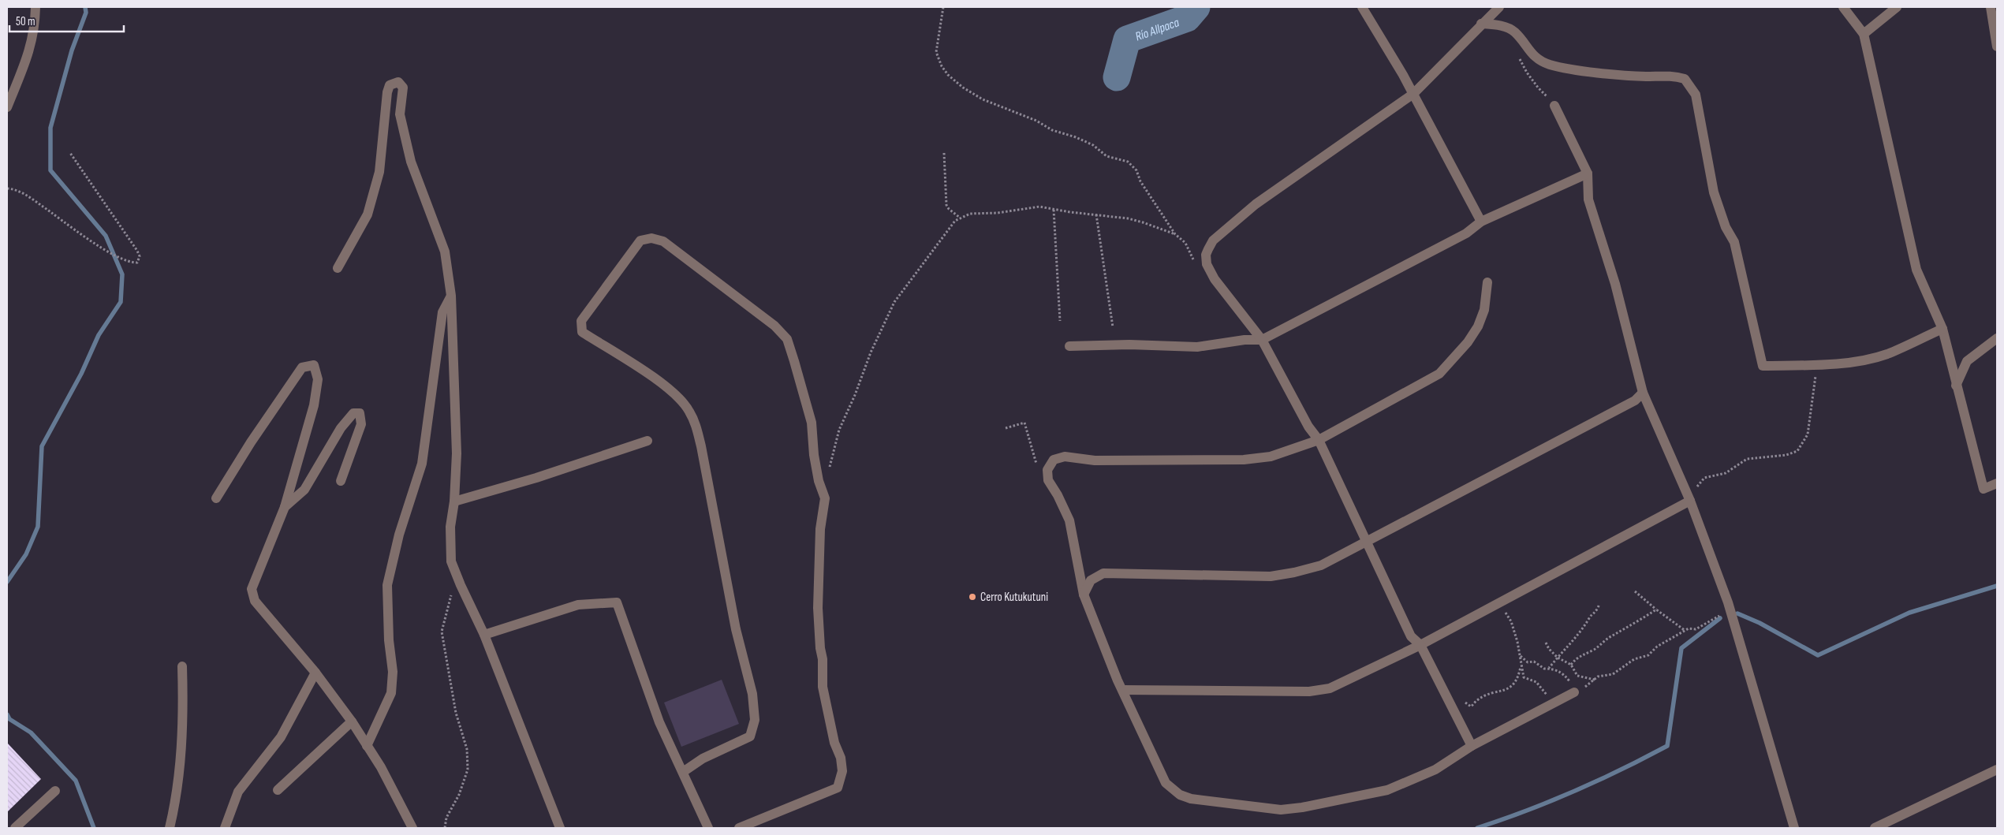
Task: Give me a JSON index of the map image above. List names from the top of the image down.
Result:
{
  "water": ["Río Allpaca"],
  "places": ["Cerro Kutukutuni"],
  "scale_bar": "50 m"
}
